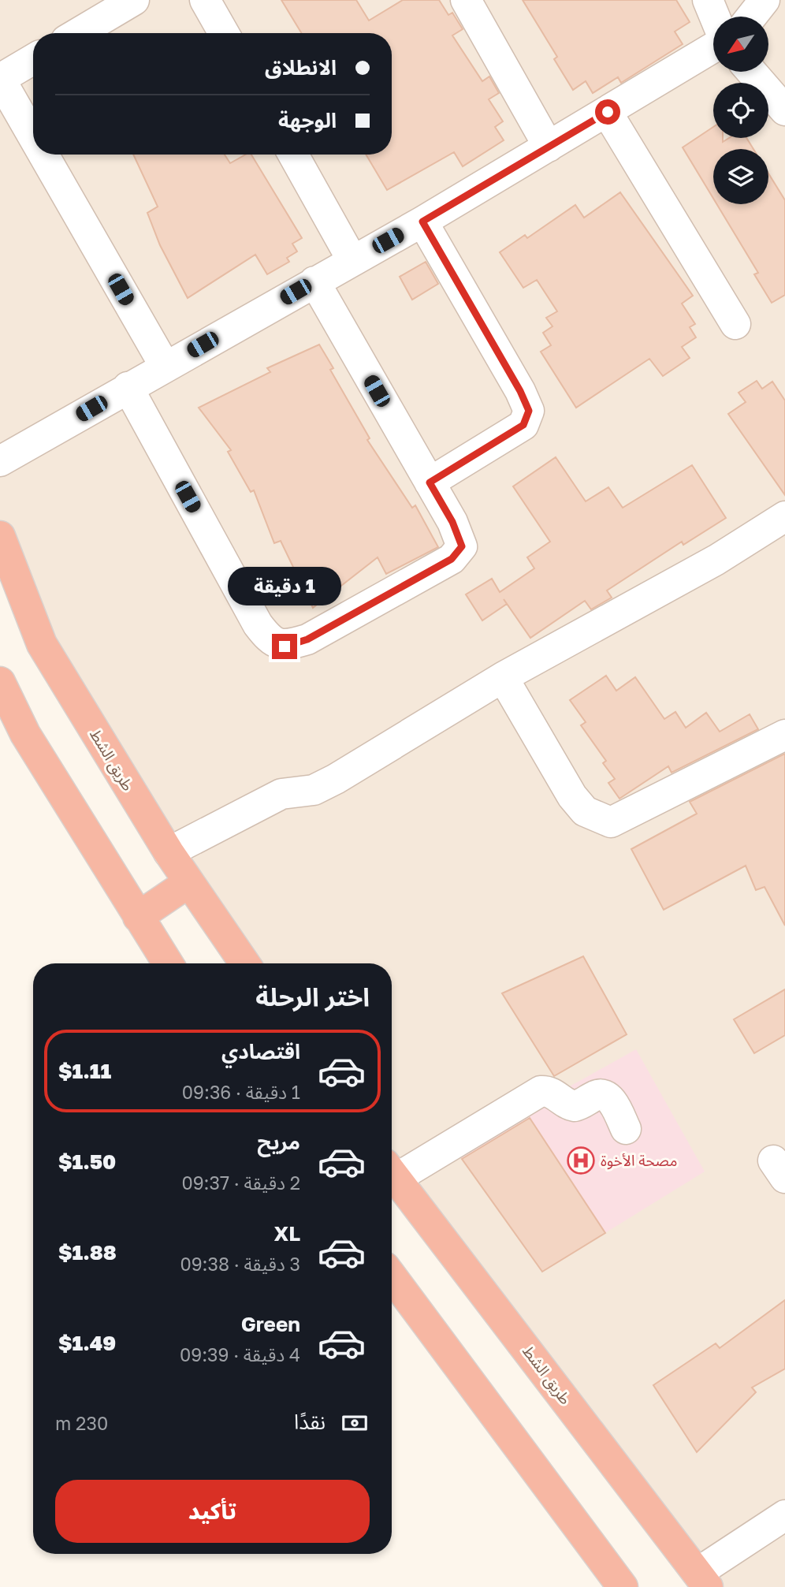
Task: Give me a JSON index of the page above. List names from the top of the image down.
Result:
{
  "streets": {
    "highway": ["طريق الشط"]
  },
  "places": {
    "hospital": ["مصحة الأخوة"]
  },
  "north": "bottom left",
  "page": {
    "banner": ["الانطلاق", "الوجهة"],
    "bubble": "1 دقيقة",
    "heading": "اختر الرحلة",
    "list": [
      {
        "name": "اقتصادي",
        "note": "1 دقيقة · 09:36",
        "value": "$1.11"
      },
      {
        "name": "مريح",
        "note": "2 دقيقة · 09:37",
        "value": "$1.50"
      },
      {
        "name": "XL",
        "note": "3 دقيقة · 09:38",
        "value": "$1.88"
      },
      {
        "name": "Green",
        "note": "4 دقيقة · 09:39",
        "value": "$1.49"
      }
    ],
    "pay": ["نقدًا", "230 m"],
    "buttons": "تأكيد"
  }
}
